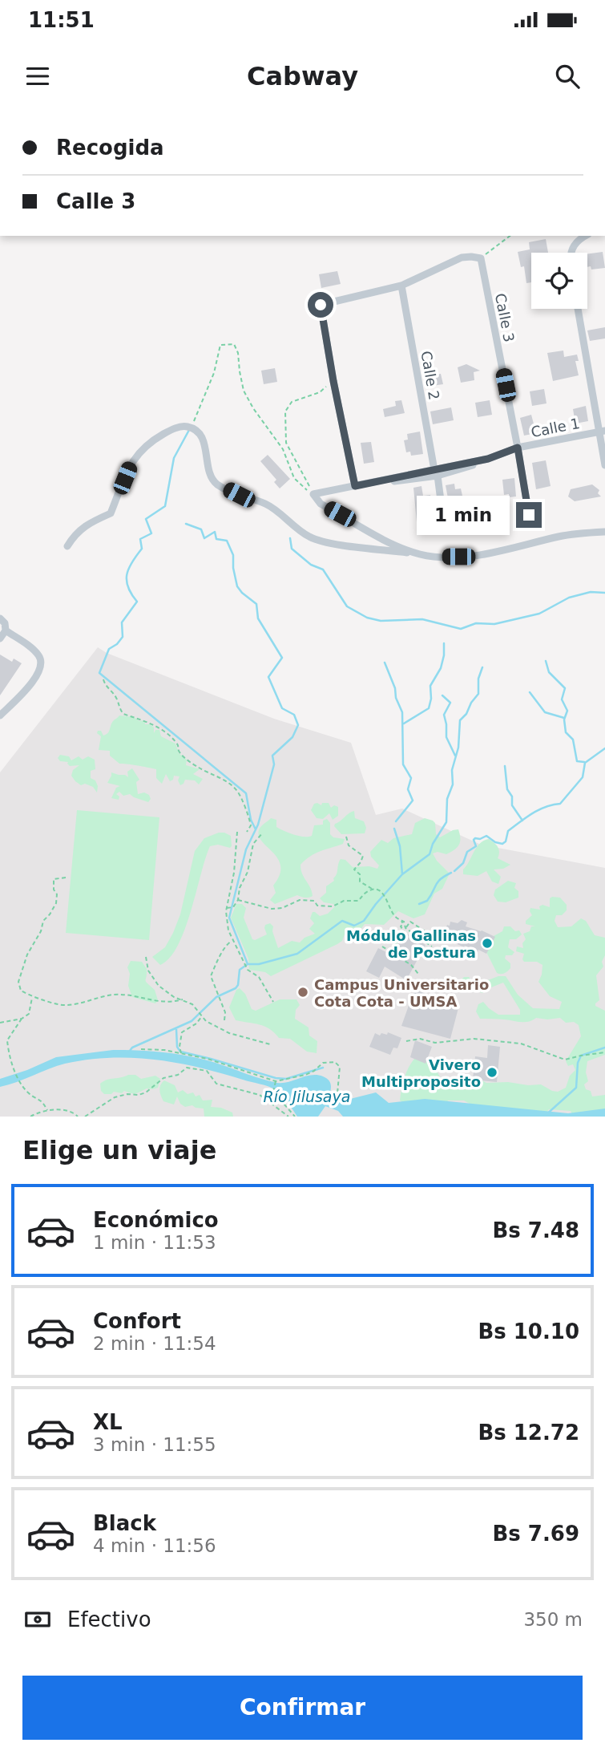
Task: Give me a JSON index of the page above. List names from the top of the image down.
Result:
{
  "streets": {
    "street": ["Calle 3", "Calle 2", "Calle 1"]
  },
  "crossings": [
    ["Calle 3", "Calle 1"],
    ["Calle 2", "Calle 1"]
  ],
  "water": ["Río Jilusaya"],
  "places": ["Módulo Gallinas de Postura", "Campus Universitario Cota Cota - UMSA", "Vivero Multiproposito"],
  "page": {
    "status": "11:51",
    "header": "Cabway",
    "banner": ["Recogida", "Calle 3"],
    "bubble": "1 min",
    "heading": "Elige un viaje",
    "list": [
      {
        "name": "Económico",
        "note": "1 min · 11:53",
        "value": "Bs 7.48"
      },
      {
        "name": "Confort",
        "note": "2 min · 11:54",
        "value": "Bs 10.10"
      },
      {
        "name": "XL",
        "note": "3 min · 11:55",
        "value": "Bs 12.72"
      },
      {
        "name": "Black",
        "note": "4 min · 11:56",
        "value": "Bs 7.69"
      }
    ],
    "pay": ["Efectivo", "350 m"],
    "buttons": "Confirmar"
  }
}
